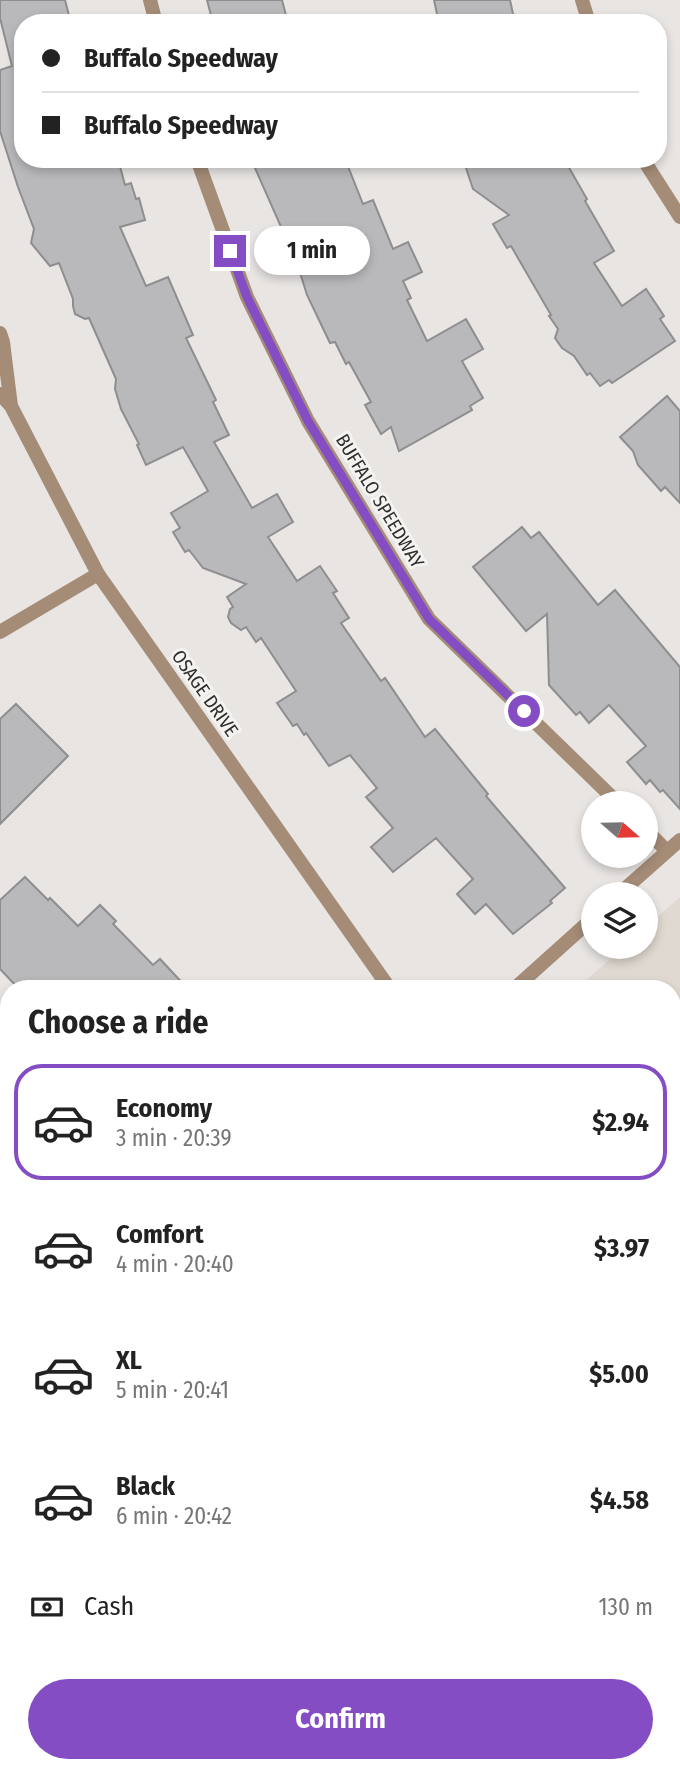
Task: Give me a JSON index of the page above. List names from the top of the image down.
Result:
{
  "streets": {
    "street": ["BUFFALO SPEEDWAY", "OSAGE DRIVE"]
  },
  "north": "right",
  "page": {
    "banner": ["Buffalo Speedway", "Buffalo Speedway"],
    "bubble": "1 min",
    "heading": "Choose a ride",
    "list": [
      {
        "name": "Economy",
        "note": "3 min · 20:39",
        "value": "$2.94"
      },
      {
        "name": "Comfort",
        "note": "4 min · 20:40",
        "value": "$3.97"
      },
      {
        "name": "XL",
        "note": "5 min · 20:41",
        "value": "$5.00"
      },
      {
        "name": "Black",
        "note": "6 min · 20:42",
        "value": "$4.58"
      }
    ],
    "pay": ["Cash", "130 m"],
    "buttons": "Confirm"
  }
}
